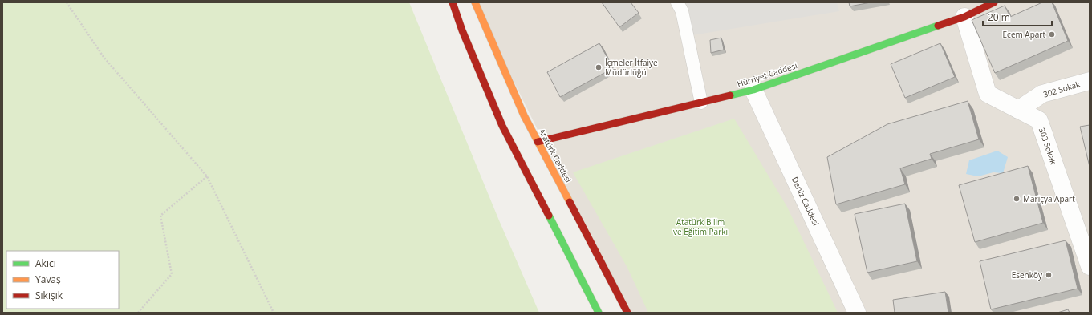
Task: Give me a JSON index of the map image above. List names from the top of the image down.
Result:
{
  "streets": {
    "street": [
      "Hürriyet Caddesi",
      "302 Sokak",
      "303 Sokak",
      "Atatürk Caddesi",
      "Deniz Caddesi"
    ]
  },
  "crossings": [
    ["Hürriyet Caddesi", "303 Sokak"],
    ["Hürriyet Caddesi", "Atatürk Caddesi"],
    ["Hürriyet Caddesi", "Deniz Caddesi"],
    ["302 Sokak", "303 Sokak"]
  ],
  "parks": ["Atatürk Bilim ve Eğitim Parkı"],
  "places": [
    "Ecem Apart",
    "İçmeler İtfaiye Müdürlüğü",
    "Mariçya Apart",
    "Esenköy"
  ],
  "legend": ["Akıcı", "Yavaş", "Sıkışık"],
  "scale_bar": "20 m"
}
